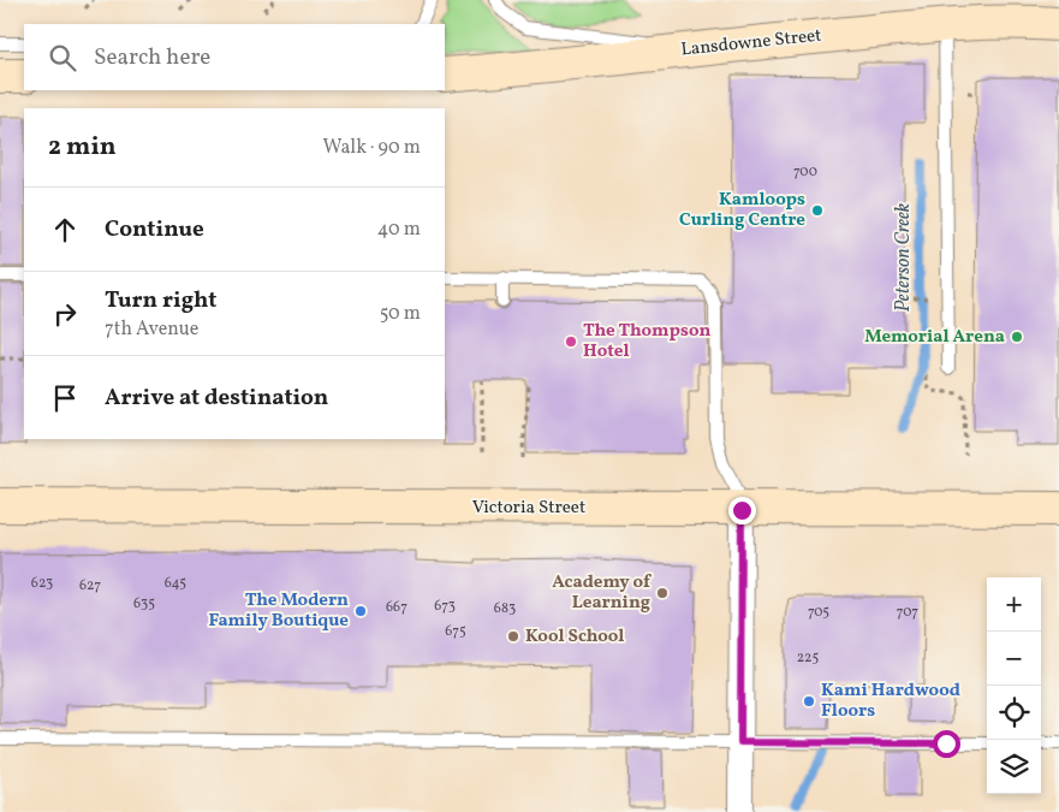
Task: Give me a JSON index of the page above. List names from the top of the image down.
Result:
{
  "streets": {
    "street": ["Lansdowne Street", "Victoria Street"]
  },
  "water": ["Peterson Creek"],
  "places": [
    "Kamloops Curling Centre",
    "Memorial Arena",
    "The Thompson Hotel",
    "Academy of Learning",
    "The Modern Family Boutique",
    "Kool School",
    "Kami Hardwood Floors"
  ],
  "house_numbers": [
    "700",
    "623",
    "645",
    "627",
    "635",
    "673",
    "667",
    "683",
    "705",
    "707",
    "675",
    "225"
  ],
  "page": {
    "search": "Search here",
    "heading": ["2 min", "Walk · 90 m"],
    "list": [
      ["Continue", "40 m"],
      ["Turn right", "7th Avenue", "50 m"],
      "Arrive at destination"
    ],
    "map_buttons": ["+", "−"]
  }
}
